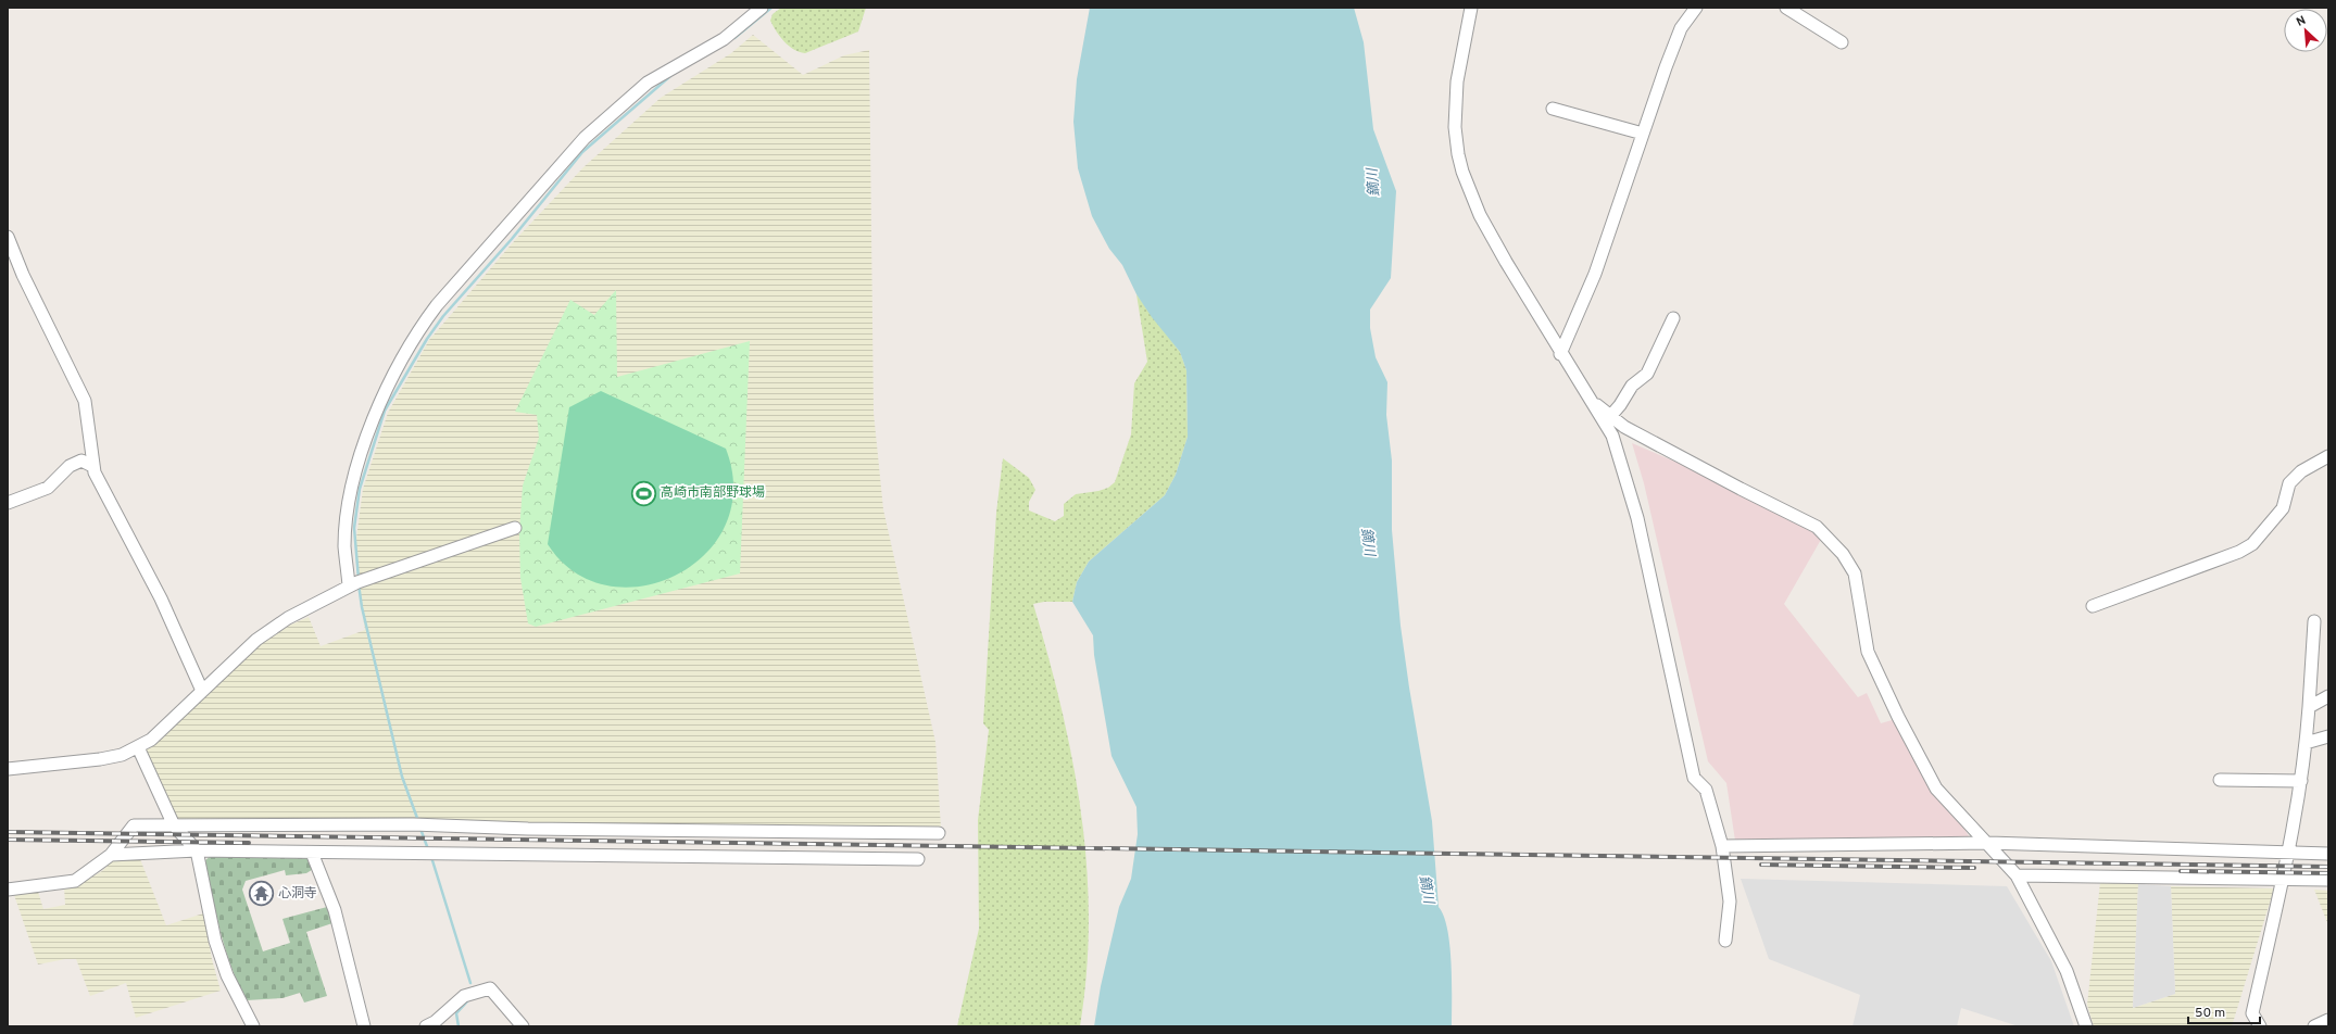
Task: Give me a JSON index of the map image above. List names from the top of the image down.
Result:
{
  "water": ["鏑川"],
  "places": {
    "sports": ["高崎市南部野球場"],
    "temple": ["心洞寺"]
  },
  "scale_bar": "50 m",
  "north": "top left"
}
